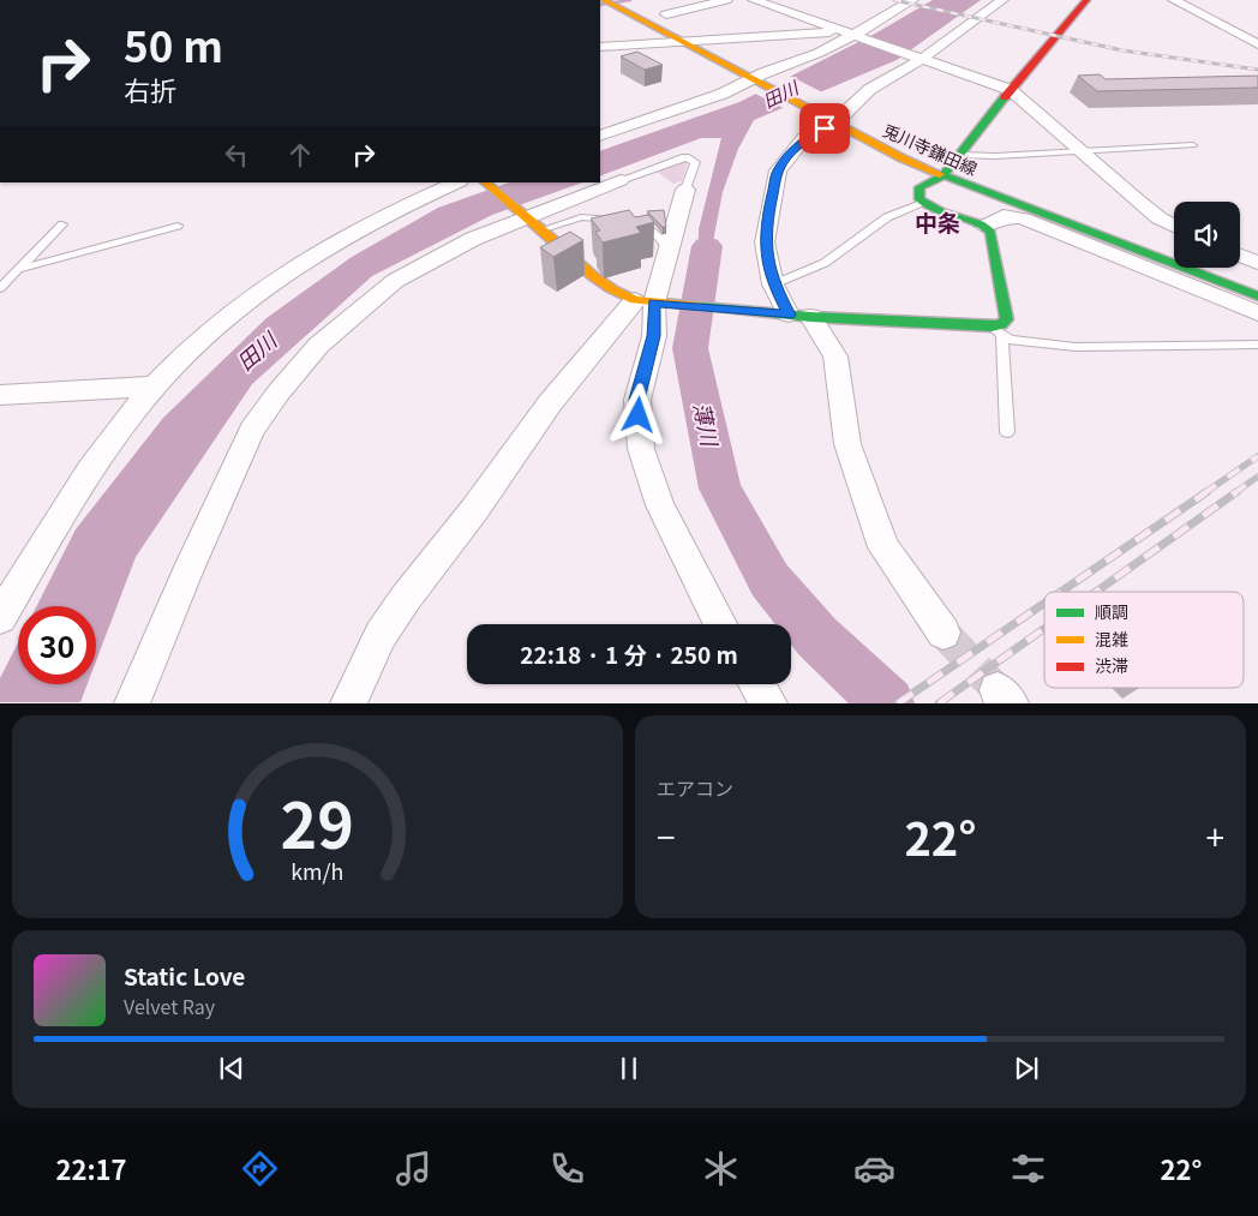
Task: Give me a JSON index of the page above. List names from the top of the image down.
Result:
{
  "streets": {
    "street": ["兎川寺鎌田線"]
  },
  "districts": ["中条"],
  "water": ["田川", "薄川"],
  "legend": ["順調", "混雑", "渋滞"],
  "page": {
    "turn": ["50 m", "右折"],
    "limit": "30",
    "trip": "22:18 · 1 分 · 250 m",
    "tile": "エアコン",
    "heat": ["−", "22°", "+"],
    "song": ["Static Love", "Velvet Ray"],
    "tabs": ["22:17", "22°"],
    "gauge": ["29", "km/h"]
  }
}
